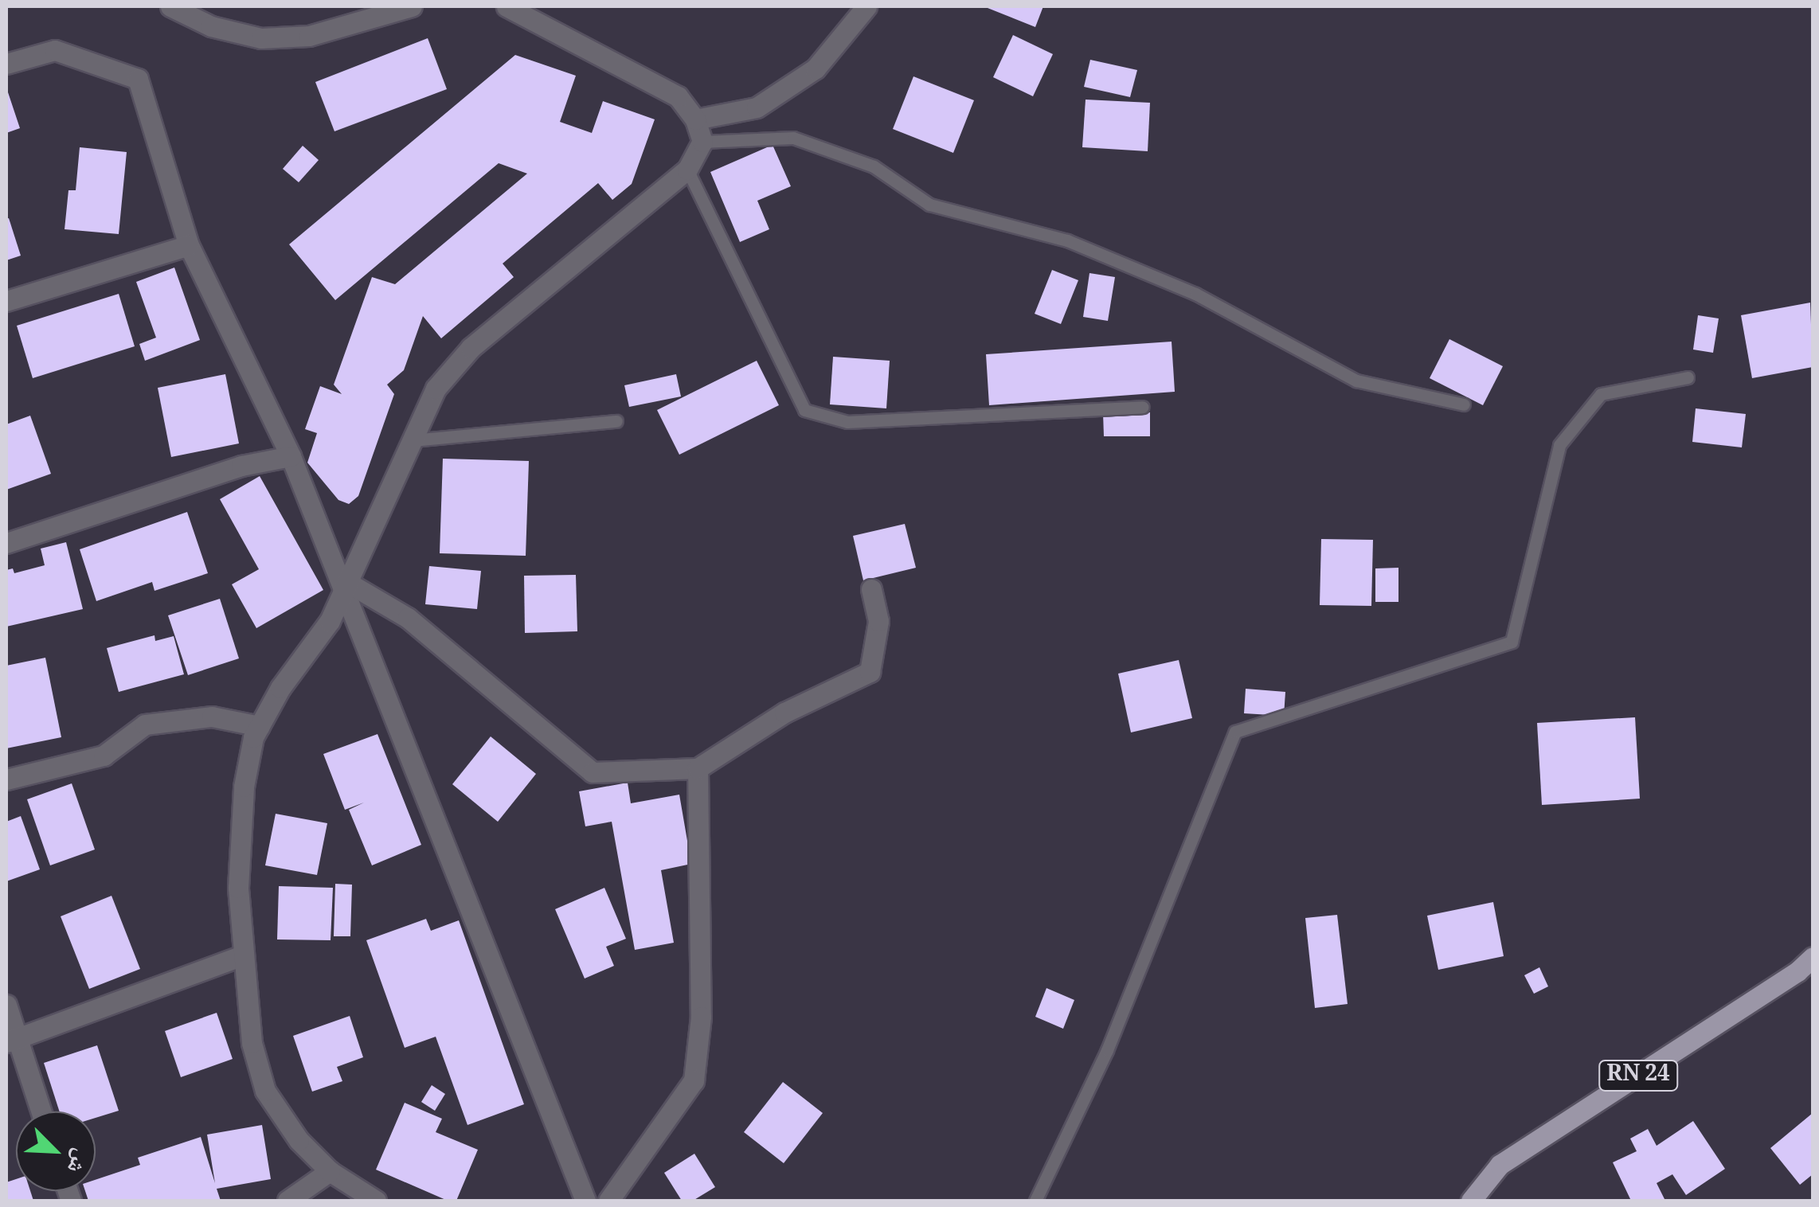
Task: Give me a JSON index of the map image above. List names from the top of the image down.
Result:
{
  "streets": {
    "main road": ["RN 24"]
  },
  "north": "bottom right"
}
